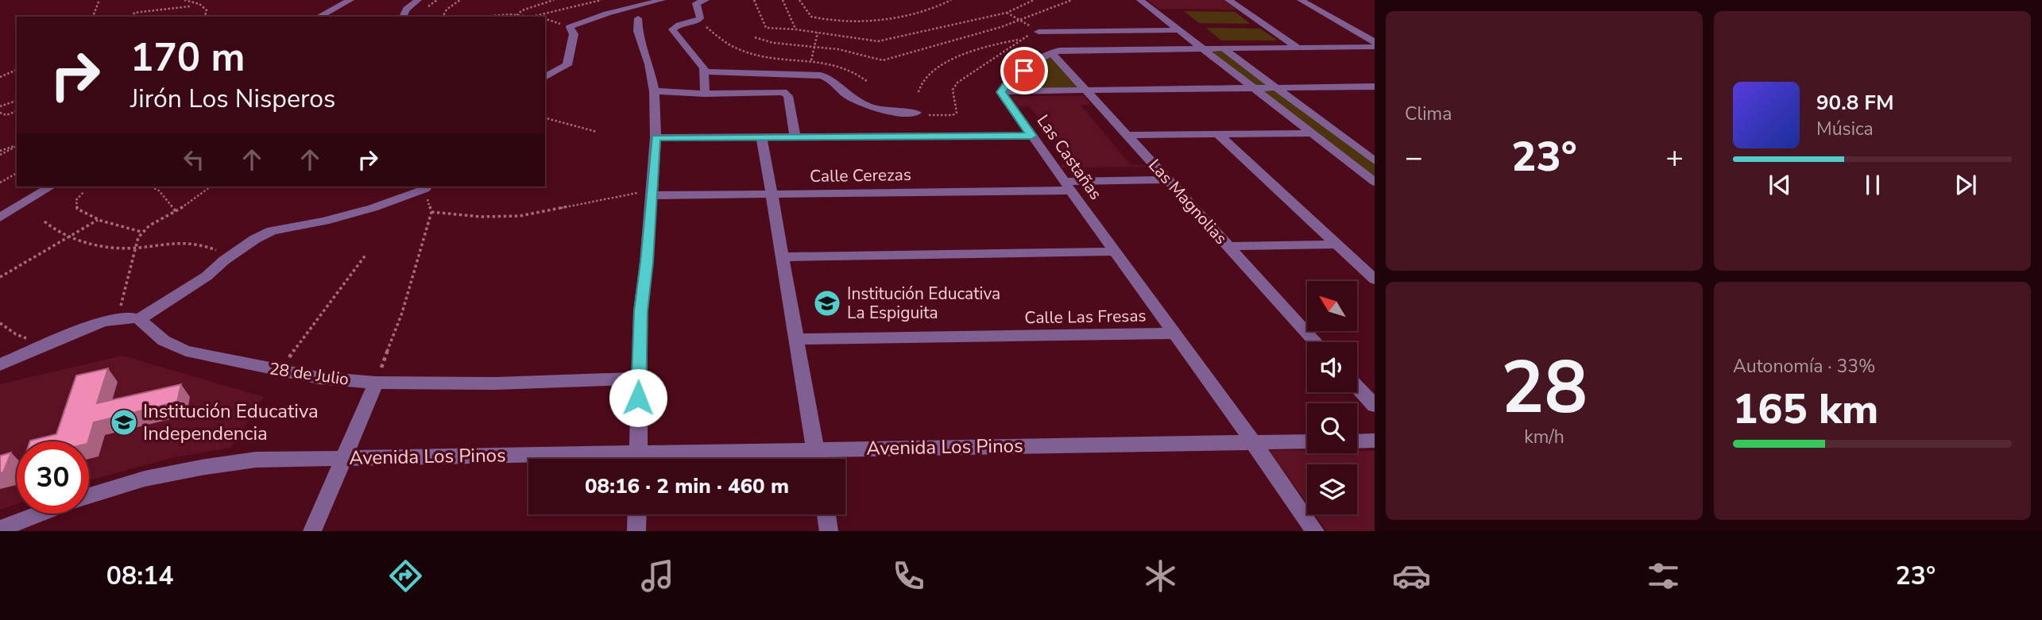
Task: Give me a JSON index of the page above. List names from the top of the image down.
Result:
{
  "streets": {
    "street": [
      "Las Castañas",
      "Calle Cerezas",
      "Las Magnolias",
      "Calle Las Fresas",
      "28 de Julio",
      "Avenida Los Pinos"
    ]
  },
  "crossings": [
    ["Las Castañas", "Calle Cerezas"],
    ["Las Castañas", "Calle Las Fresas"],
    ["Las Castañas", "Avenida Los Pinos"],
    ["Calle Cerezas", "Las Magnolias"]
  ],
  "places": {
    "school or university": ["Institución Educativa La Espiguita", "Institución Educativa Independencia"]
  },
  "north": "top left",
  "page": {
    "tile": [
      "Clima",
      ["28", "km/h"],
      ["Autonomía · 33%", "165 km"]
    ],
    "turn": ["170 m", "Jirón Los Nisperos"],
    "song": ["90.8 FM", "Música"],
    "heat": ["−", "23°", "+"],
    "limit": "30",
    "trip": "08:16 · 2 min · 460 m",
    "tabs": ["08:14", "23°"]
  }
}
